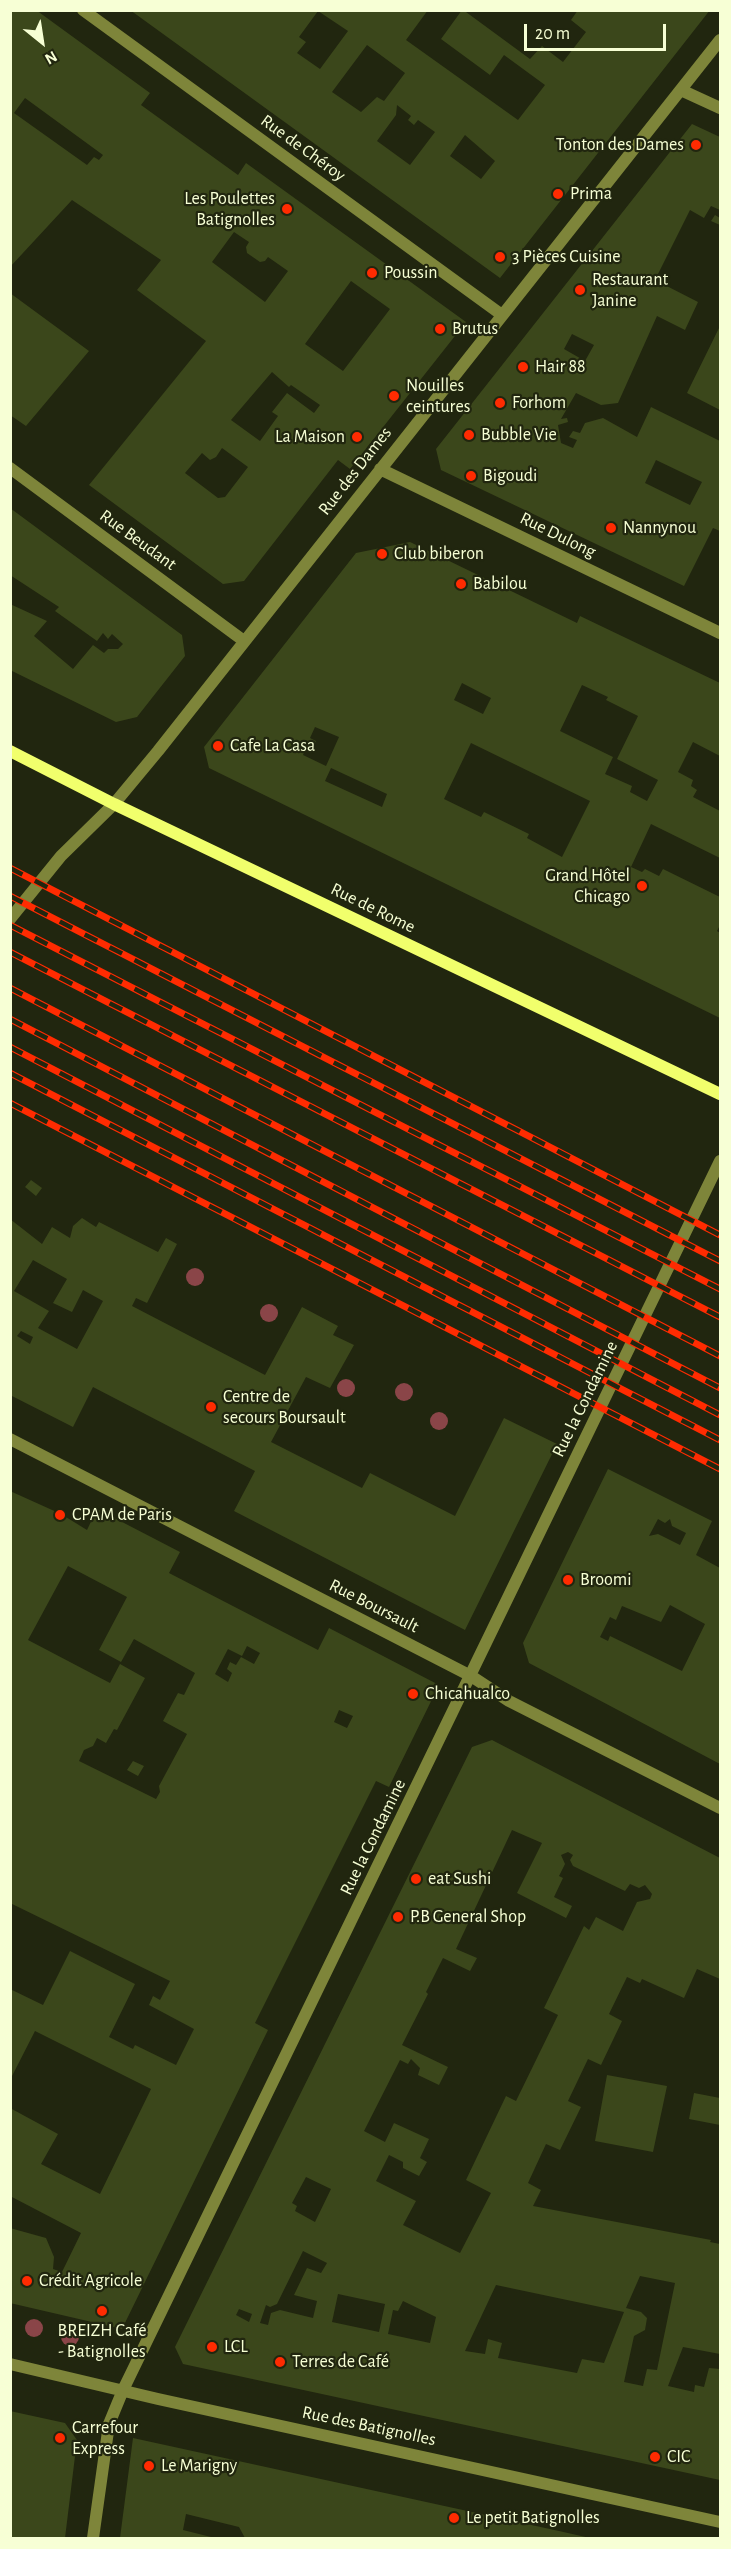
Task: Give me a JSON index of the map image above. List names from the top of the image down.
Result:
{
  "streets": {
    "main road": ["Rue de Rome"],
    "street": [
      "Rue de Chéroy",
      "Rue des Dames",
      "Rue Dulong",
      "Rue Beudant",
      "Rue la Condamine",
      "Rue Boursault",
      "Rue des Batignolles"
    ]
  },
  "crossings": [
    ["Rue de Chéroy", "Rue des Dames"],
    ["Rue des Dames", "Rue Dulong"],
    ["Rue des Dames", "Rue Beudant"],
    ["Rue des Dames", "Rue de Rome"],
    ["Rue la Condamine", "Rue Boursault"],
    ["Rue la Condamine", "Rue des Batignolles"]
  ],
  "places": [
    "Tonton des Dames",
    "Prima",
    "Les Poulettes Batignolles",
    "3 Pièces Cuisine",
    "Poussin",
    "Restaurant Janine",
    "Brutus",
    "Hair 88",
    "Nouilles ceintures",
    "Forhom",
    "Bubble Vie",
    "La Maison",
    "Bigoudi",
    "Nannynou",
    "Club biberon",
    "Babilou",
    "Cafe La Casa",
    "Grand Hôtel Chicago",
    "Centre de secours Boursault",
    "CPAM de Paris",
    "Broomi",
    "Chicahualco",
    "eat Sushi",
    "P.B General Shop",
    "Crédit Agricole",
    "BREIZH Café - Batignolles",
    "LCL",
    "Terres de Café",
    "Carrefour Express",
    "CIC",
    "Le Marigny",
    "Le petit Batignolles"
  ],
  "scale_bar": "20 m",
  "north": "bottom right"
}
